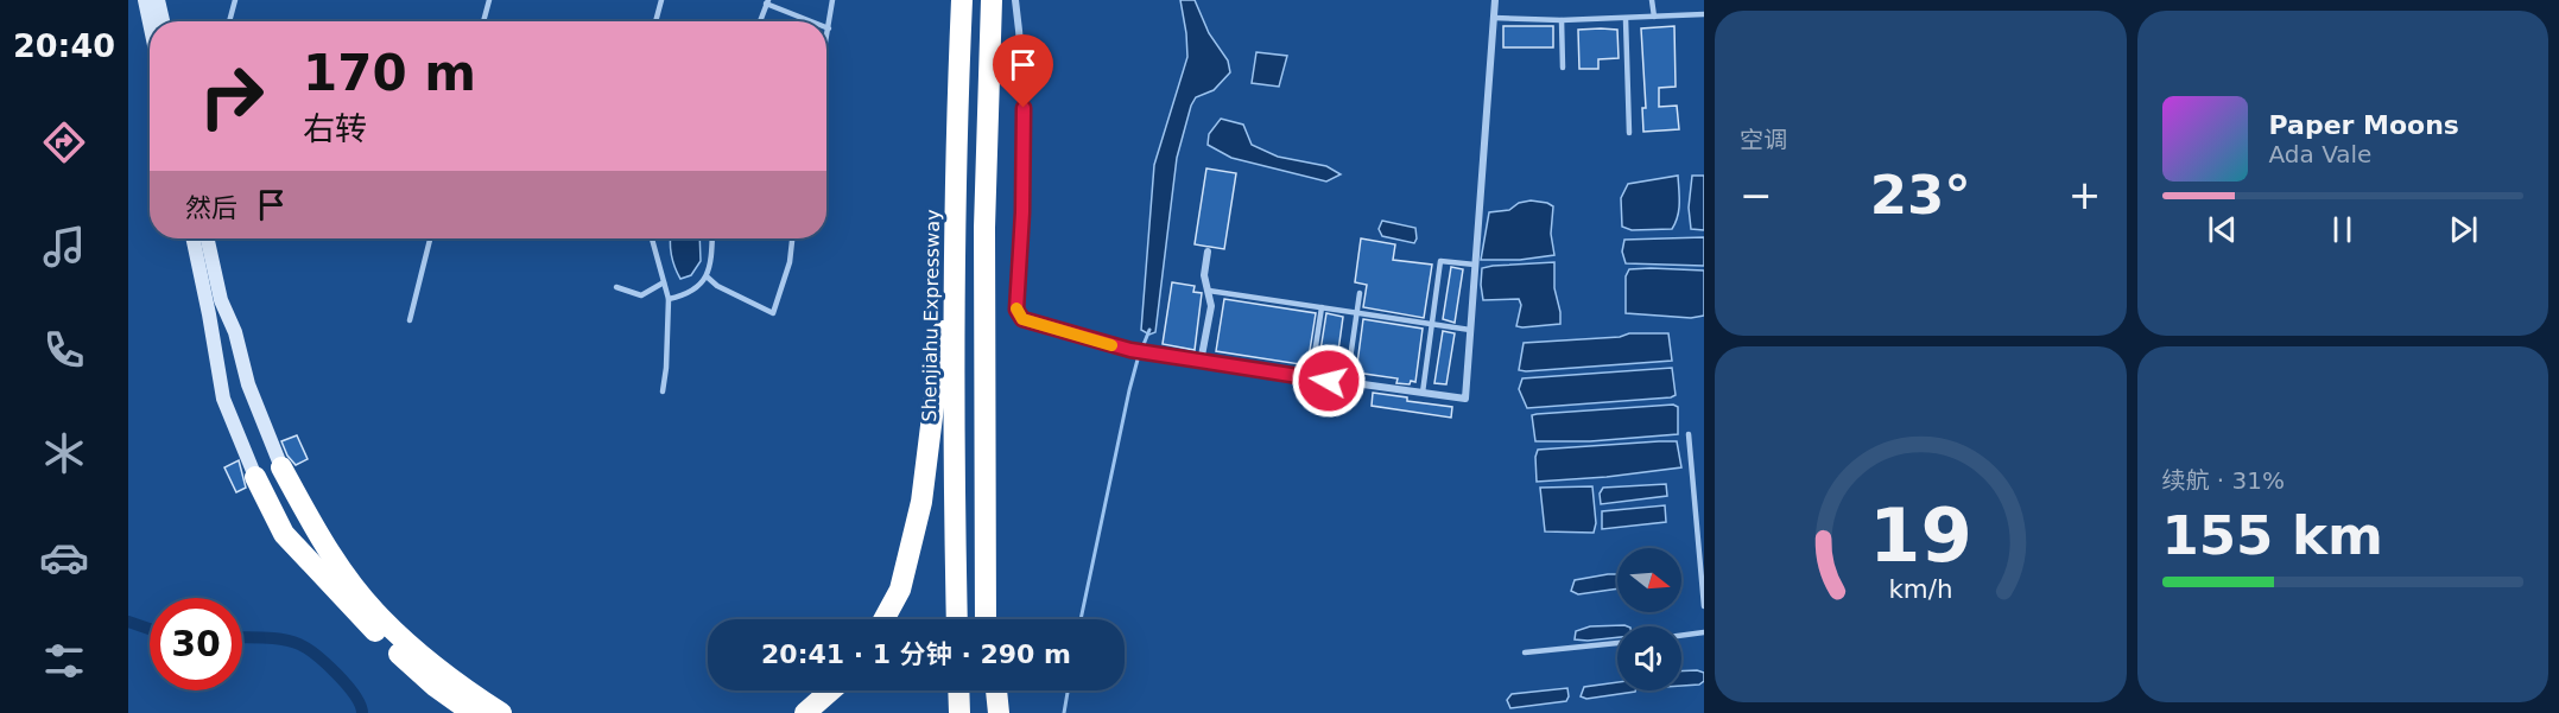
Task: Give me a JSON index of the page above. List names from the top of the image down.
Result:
{
  "streets": {
    "highway": ["Shenjiahu Expressway"]
  },
  "north": "right",
  "page": {
    "tabs": "20:40",
    "tile": [
      "空调",
      ["续航 · 31%", "155 km"]
    ],
    "turn": ["170 m", "右转"],
    "song": ["Paper Moons", "Ada Vale"],
    "heat": ["−", "23°", "+"],
    "then": "然后",
    "limit": "30",
    "trip": "20:41 · 1 分钟 · 290 m",
    "gauge": ["19", "km/h"]
  }
}
